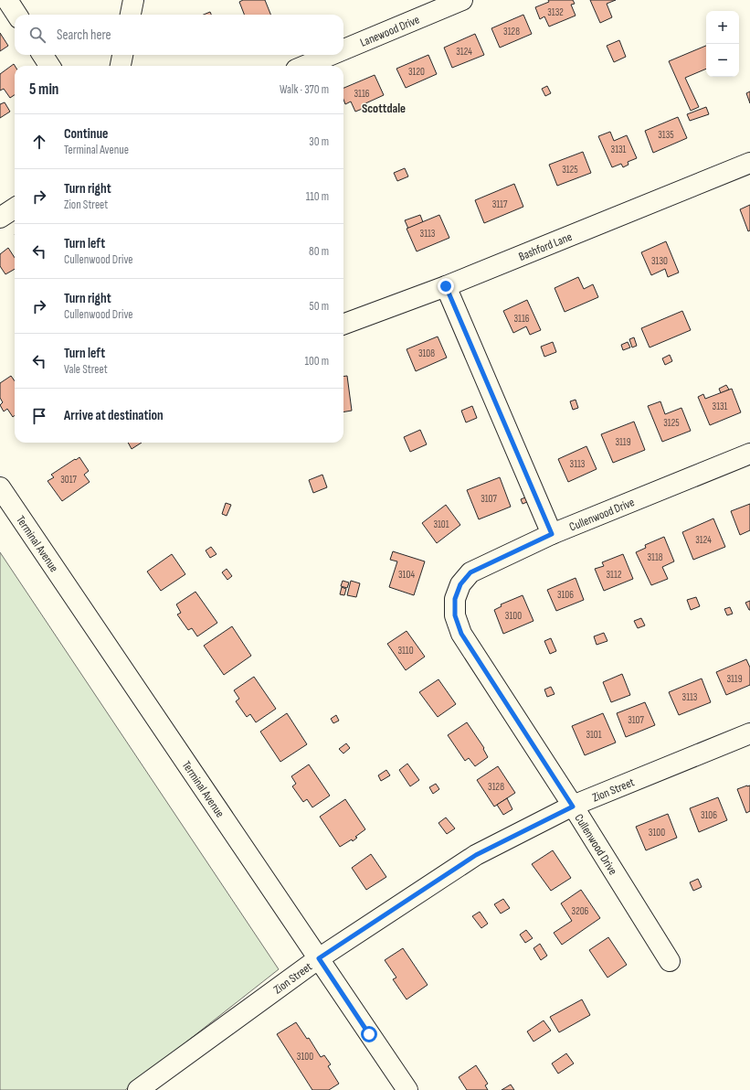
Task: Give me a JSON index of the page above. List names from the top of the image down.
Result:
{
  "streets": {
    "street": [
      "Lanewood Drive",
      "Bashford Lane",
      "Cullenwood Drive",
      "Terminal Avenue",
      "Zion Street"
    ]
  },
  "crossings": [
    ["Cullenwood Drive", "Zion Street"],
    ["Terminal Avenue", "Zion Street"]
  ],
  "districts": ["Scottdale"],
  "house_numbers": [
    "3132",
    "3128",
    "3124",
    "3120",
    "3116",
    "3135",
    "3131",
    "3125",
    "3117",
    "3113",
    "3130",
    "3116",
    "3108",
    "3131",
    "3125",
    "3119",
    "3113",
    "3017",
    "3107",
    "3101",
    "3124",
    "3118",
    "3104",
    "3112",
    "3106",
    "3100",
    "3110",
    "3119",
    "3113",
    "3107",
    "3101",
    "3128",
    "3106",
    "3100",
    "3206",
    "3100"
  ],
  "page": {
    "map_buttons": ["+", "−"],
    "search": "Search here",
    "heading": ["5 min", "Walk · 370 m"],
    "list": [
      ["Continue", "Terminal Avenue", "30 m"],
      ["Turn right", "Zion Street", "110 m"],
      ["Turn left", "Cullenwood Drive", "80 m"],
      ["Turn right", "Cullenwood Drive", "50 m"],
      ["Turn left", "Vale Street", "100 m"],
      "Arrive at destination"
    ]
  }
}
